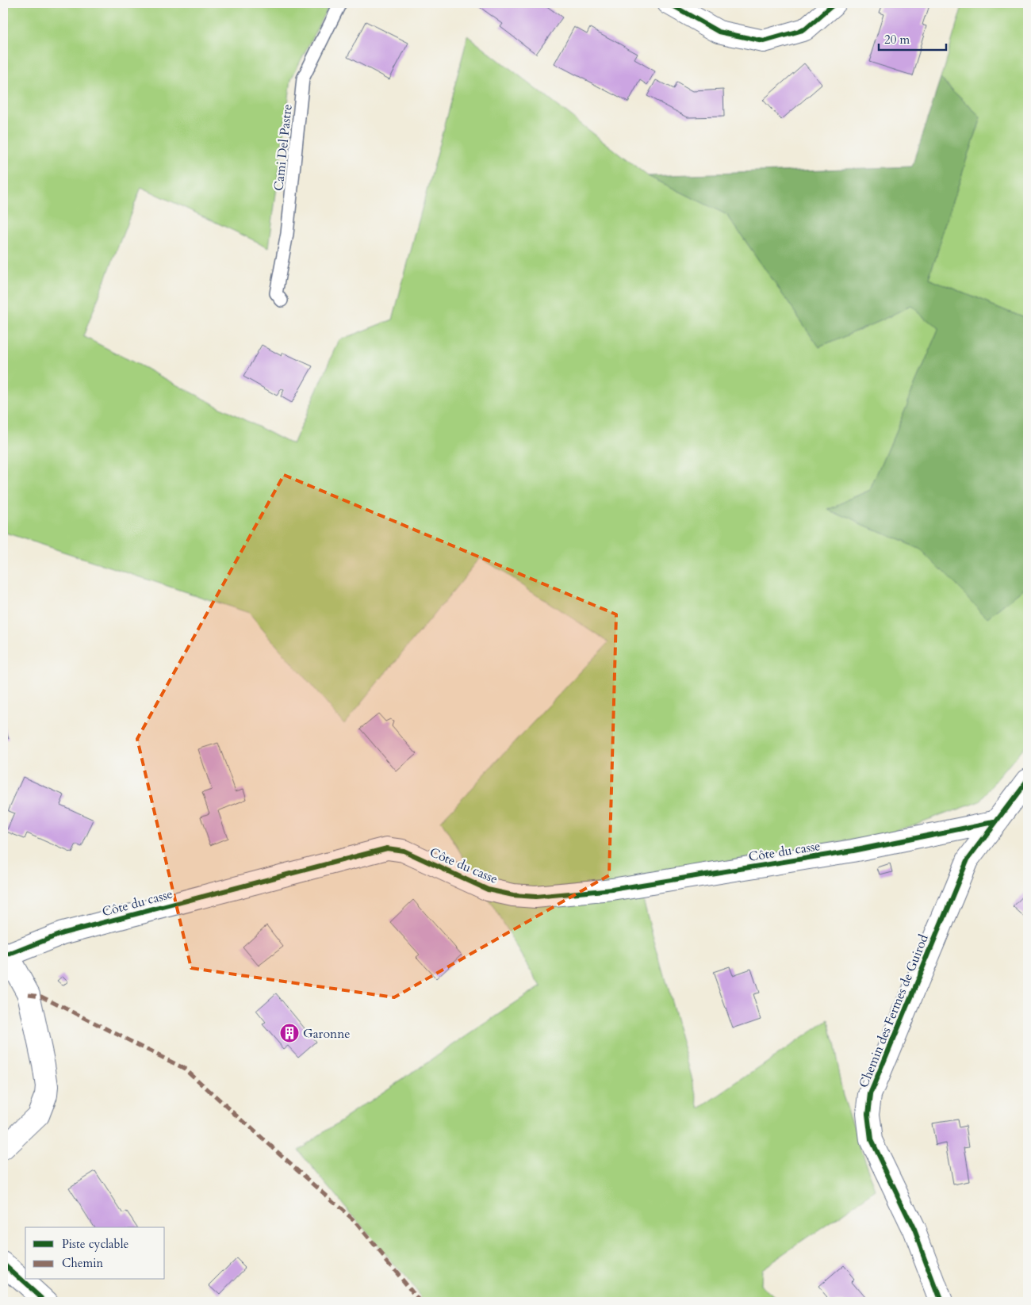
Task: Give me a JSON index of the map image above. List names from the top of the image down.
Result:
{
  "streets": {
    "street": ["Côte du casse", "Chemin des Fermes de Guirod"],
    "lane": ["Cami Del Pastre"]
  },
  "crossings": [
    ["Côte du casse", "Chemin des Fermes de Guirod"]
  ],
  "places": {
    "building": ["Garonne"]
  },
  "legend": ["Piste cyclable", "Chemin"],
  "scale_bar": "20 m"
}
